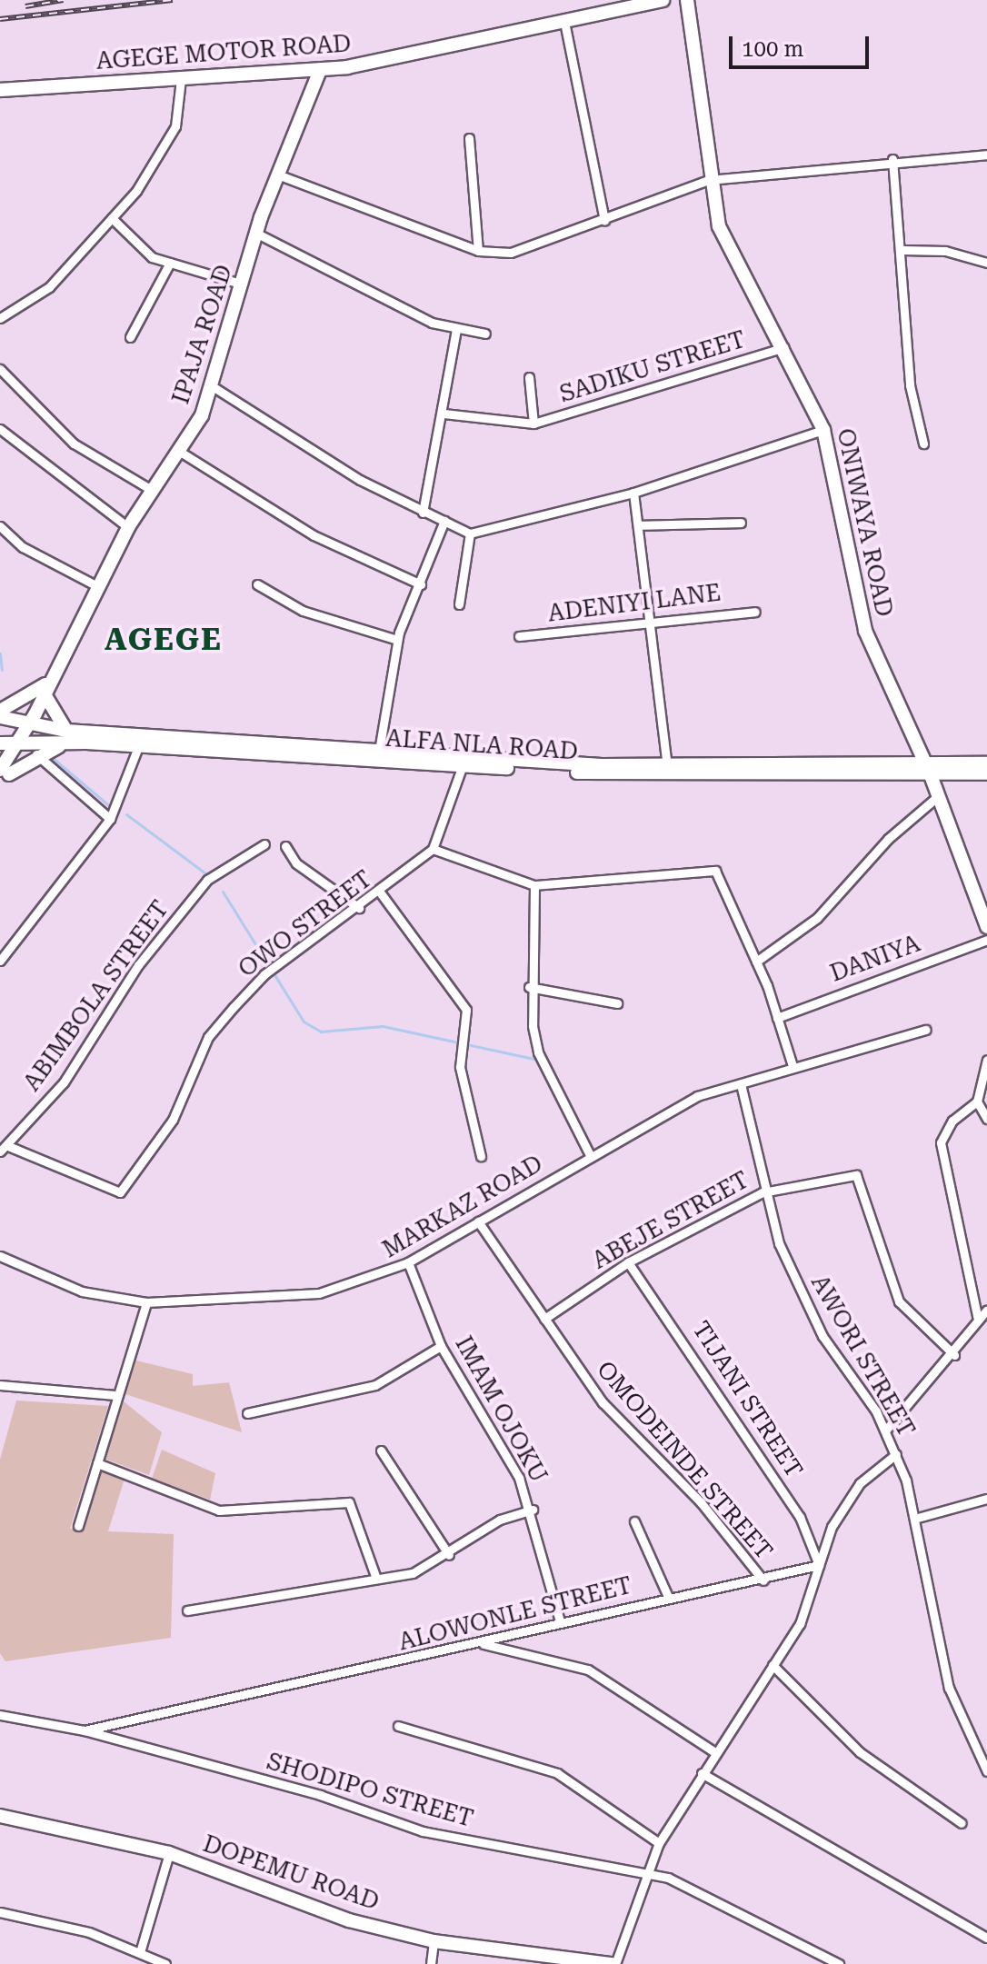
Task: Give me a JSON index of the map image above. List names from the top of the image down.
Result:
{
  "streets": {
    "main road": [
      "AGEGE MOTOR ROAD",
      "IPAJA ROAD",
      "ONIWAYA ROAD",
      "ALFA NLA ROAD",
      "DOPEMU ROAD"
    ],
    "street": [
      "SADIKU STREET",
      "ADENIYI LANE",
      "OWO STREET",
      "DANIYA",
      "ABIMBOLA STREET",
      "MARKAZ ROAD",
      "ABEJE STREET",
      "AWORI STREET",
      "TIJANI STREET",
      "IMAM OJOKU",
      "OMODEINDE STREET",
      "ALOWONLE STREET",
      "SHODIPO STREET"
    ]
  },
  "crossings": [
    ["AGEGE MOTOR ROAD", "IPAJA ROAD"],
    ["IPAJA ROAD", "ALFA NLA ROAD"],
    ["SADIKU STREET", "ONIWAYA ROAD"],
    ["ONIWAYA ROAD", "ALFA NLA ROAD"],
    ["ALFA NLA ROAD", "OWO STREET"],
    ["OWO STREET", "ABIMBOLA STREET"],
    ["MARKAZ ROAD", "AWORI STREET"],
    ["MARKAZ ROAD", "IMAM OJOKU"],
    ["MARKAZ ROAD", "OMODEINDE STREET"],
    ["ABEJE STREET", "AWORI STREET"],
    ["ABEJE STREET", "TIJANI STREET"],
    ["ABEJE STREET", "OMODEINDE STREET"],
    ["TIJANI STREET", "ALOWONLE STREET"],
    ["IMAM OJOKU", "ALOWONLE STREET"],
    ["OMODEINDE STREET", "ALOWONLE STREET"],
    ["ALOWONLE STREET", "SHODIPO STREET"]
  ],
  "districts": ["AGEGE"],
  "scale_bar": "100 m"
}
